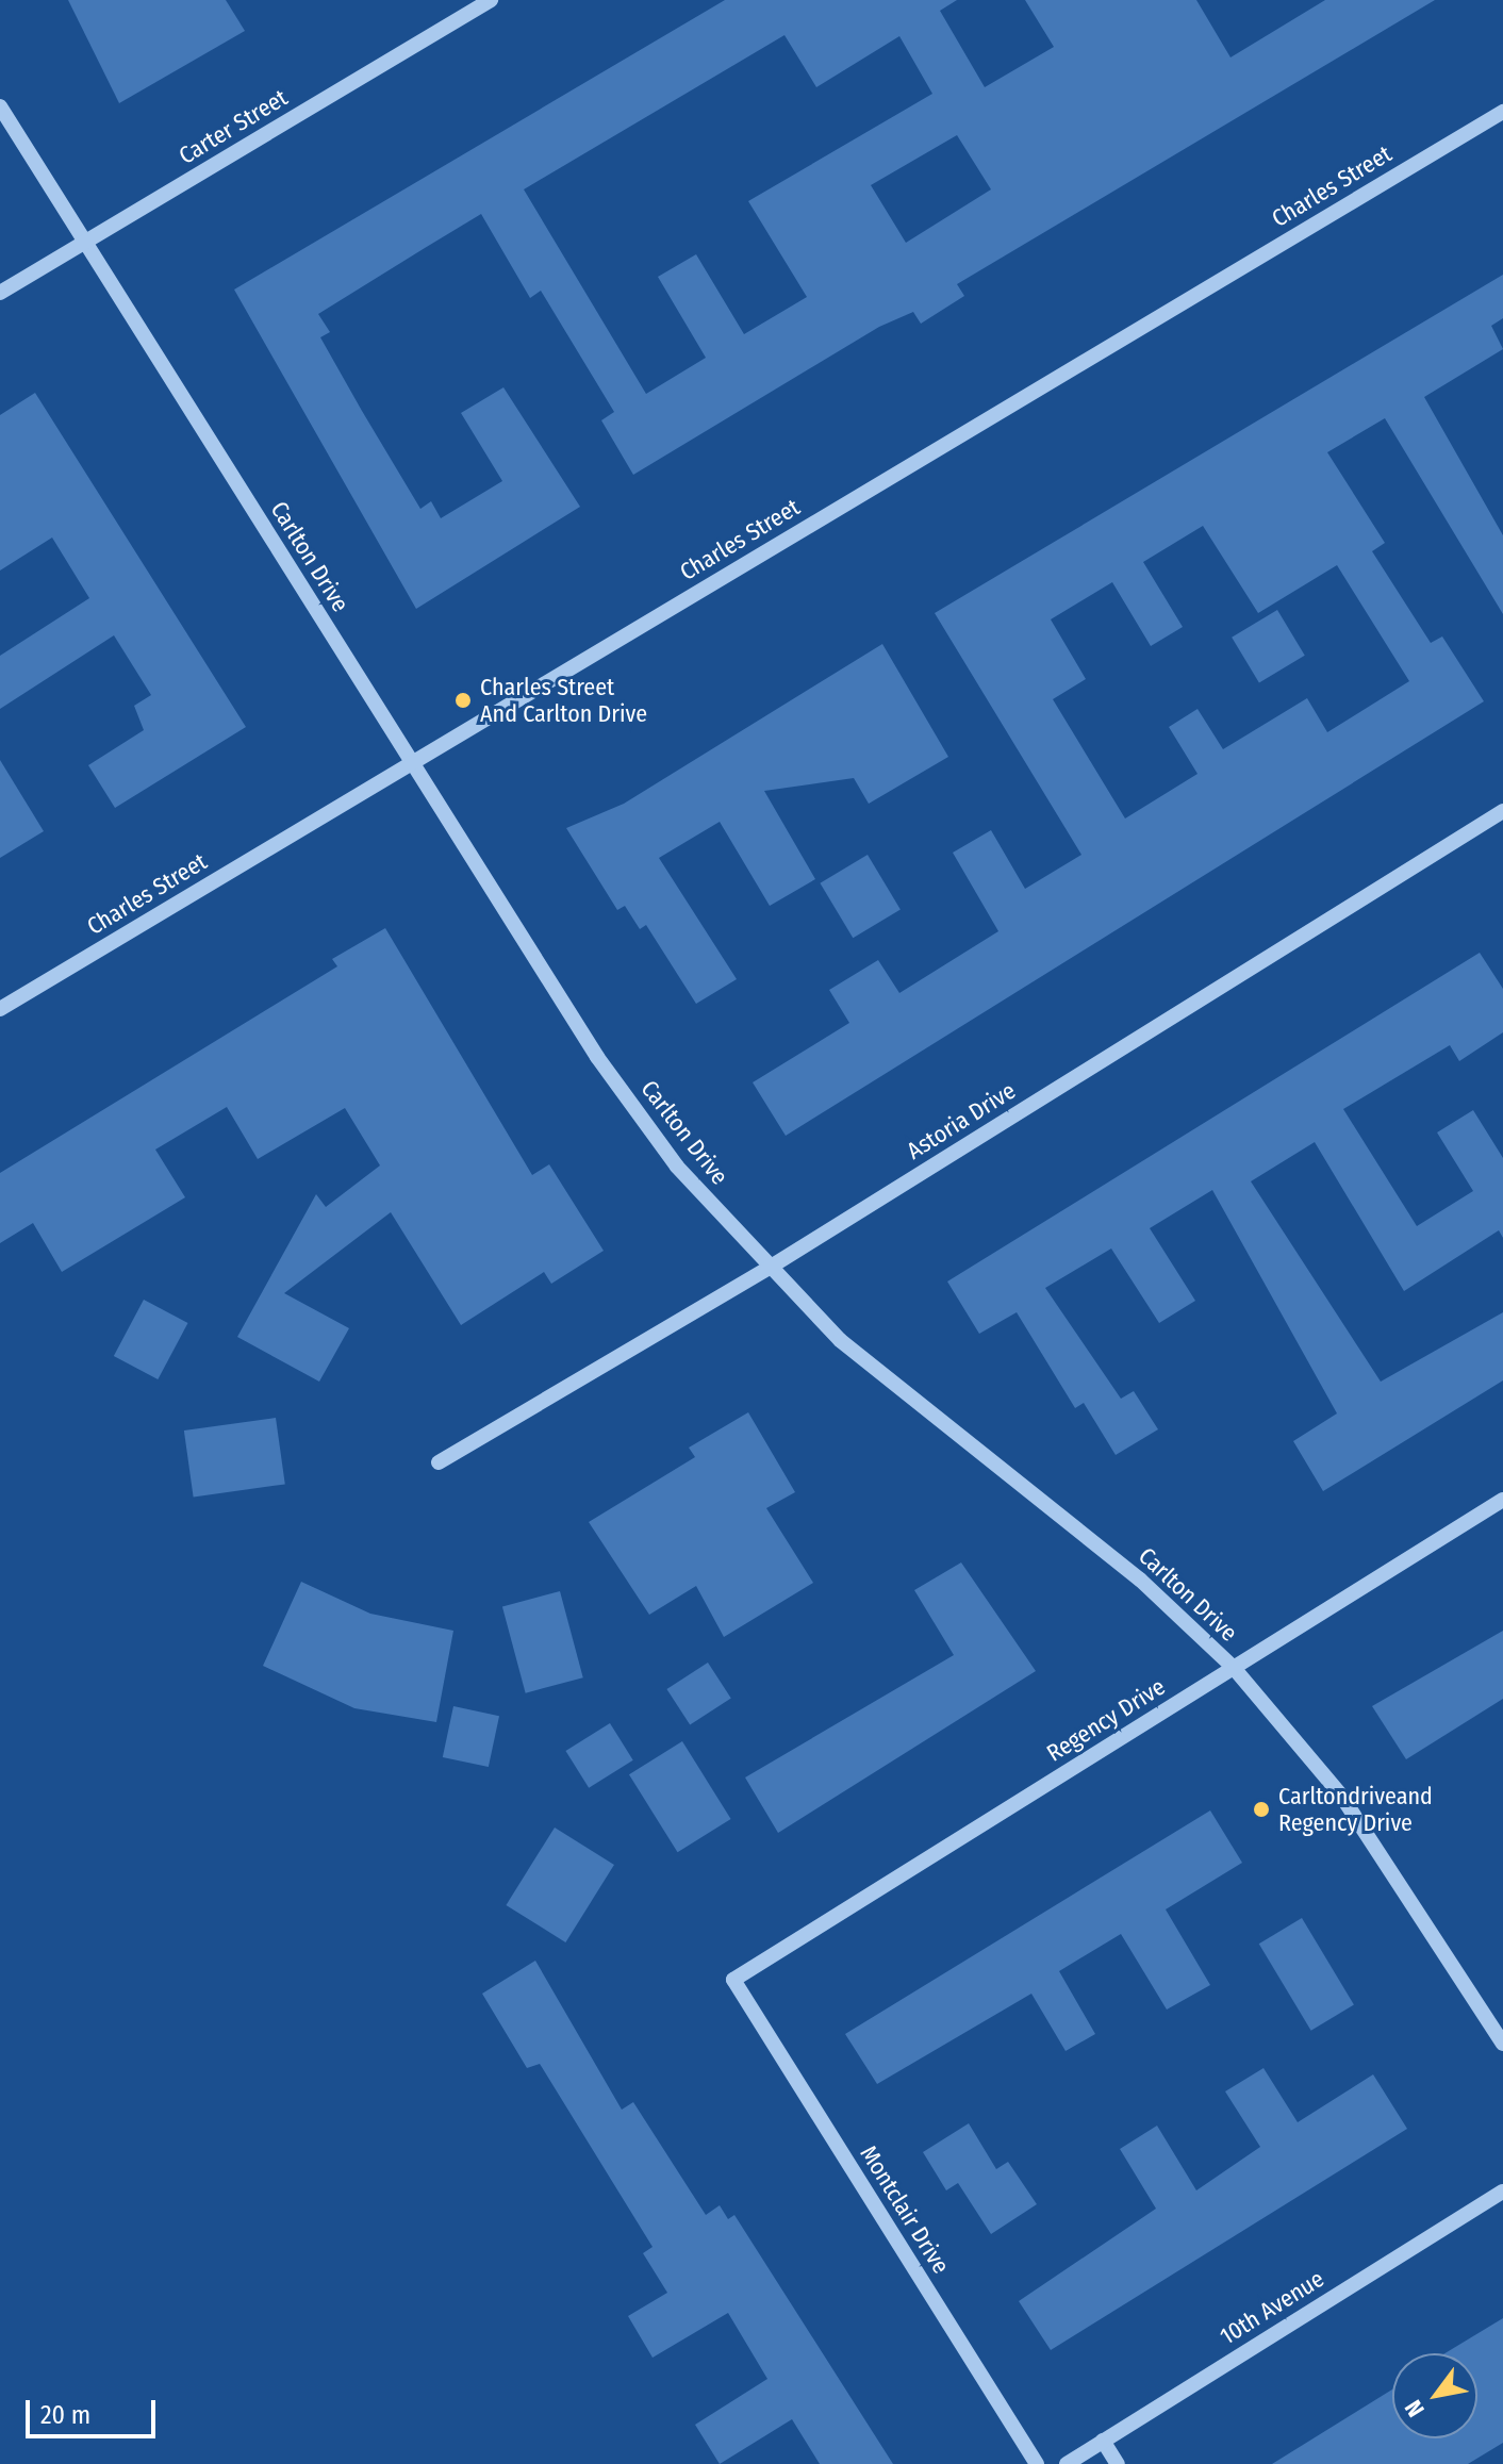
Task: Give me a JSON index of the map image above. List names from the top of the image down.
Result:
{
  "streets": {
    "street": [
      "Carter Street",
      "Charles Street",
      "Carlton Drive",
      "Astoria Drive",
      "Regency Drive",
      "Montclair Drive",
      "10th Avenue"
    ]
  },
  "crossings": [
    ["Carter Street", "Carlton Drive"],
    ["Charles Street", "Carlton Drive"],
    ["Carlton Drive", "Astoria Drive"],
    ["Carlton Drive", "Regency Drive"],
    ["Regency Drive", "Montclair Drive"]
  ],
  "places": ["Charles Street And Carlton Drive", "Carltondriveand Regency Drive"],
  "scale_bar": "20 m",
  "north": "bottom left"
}
